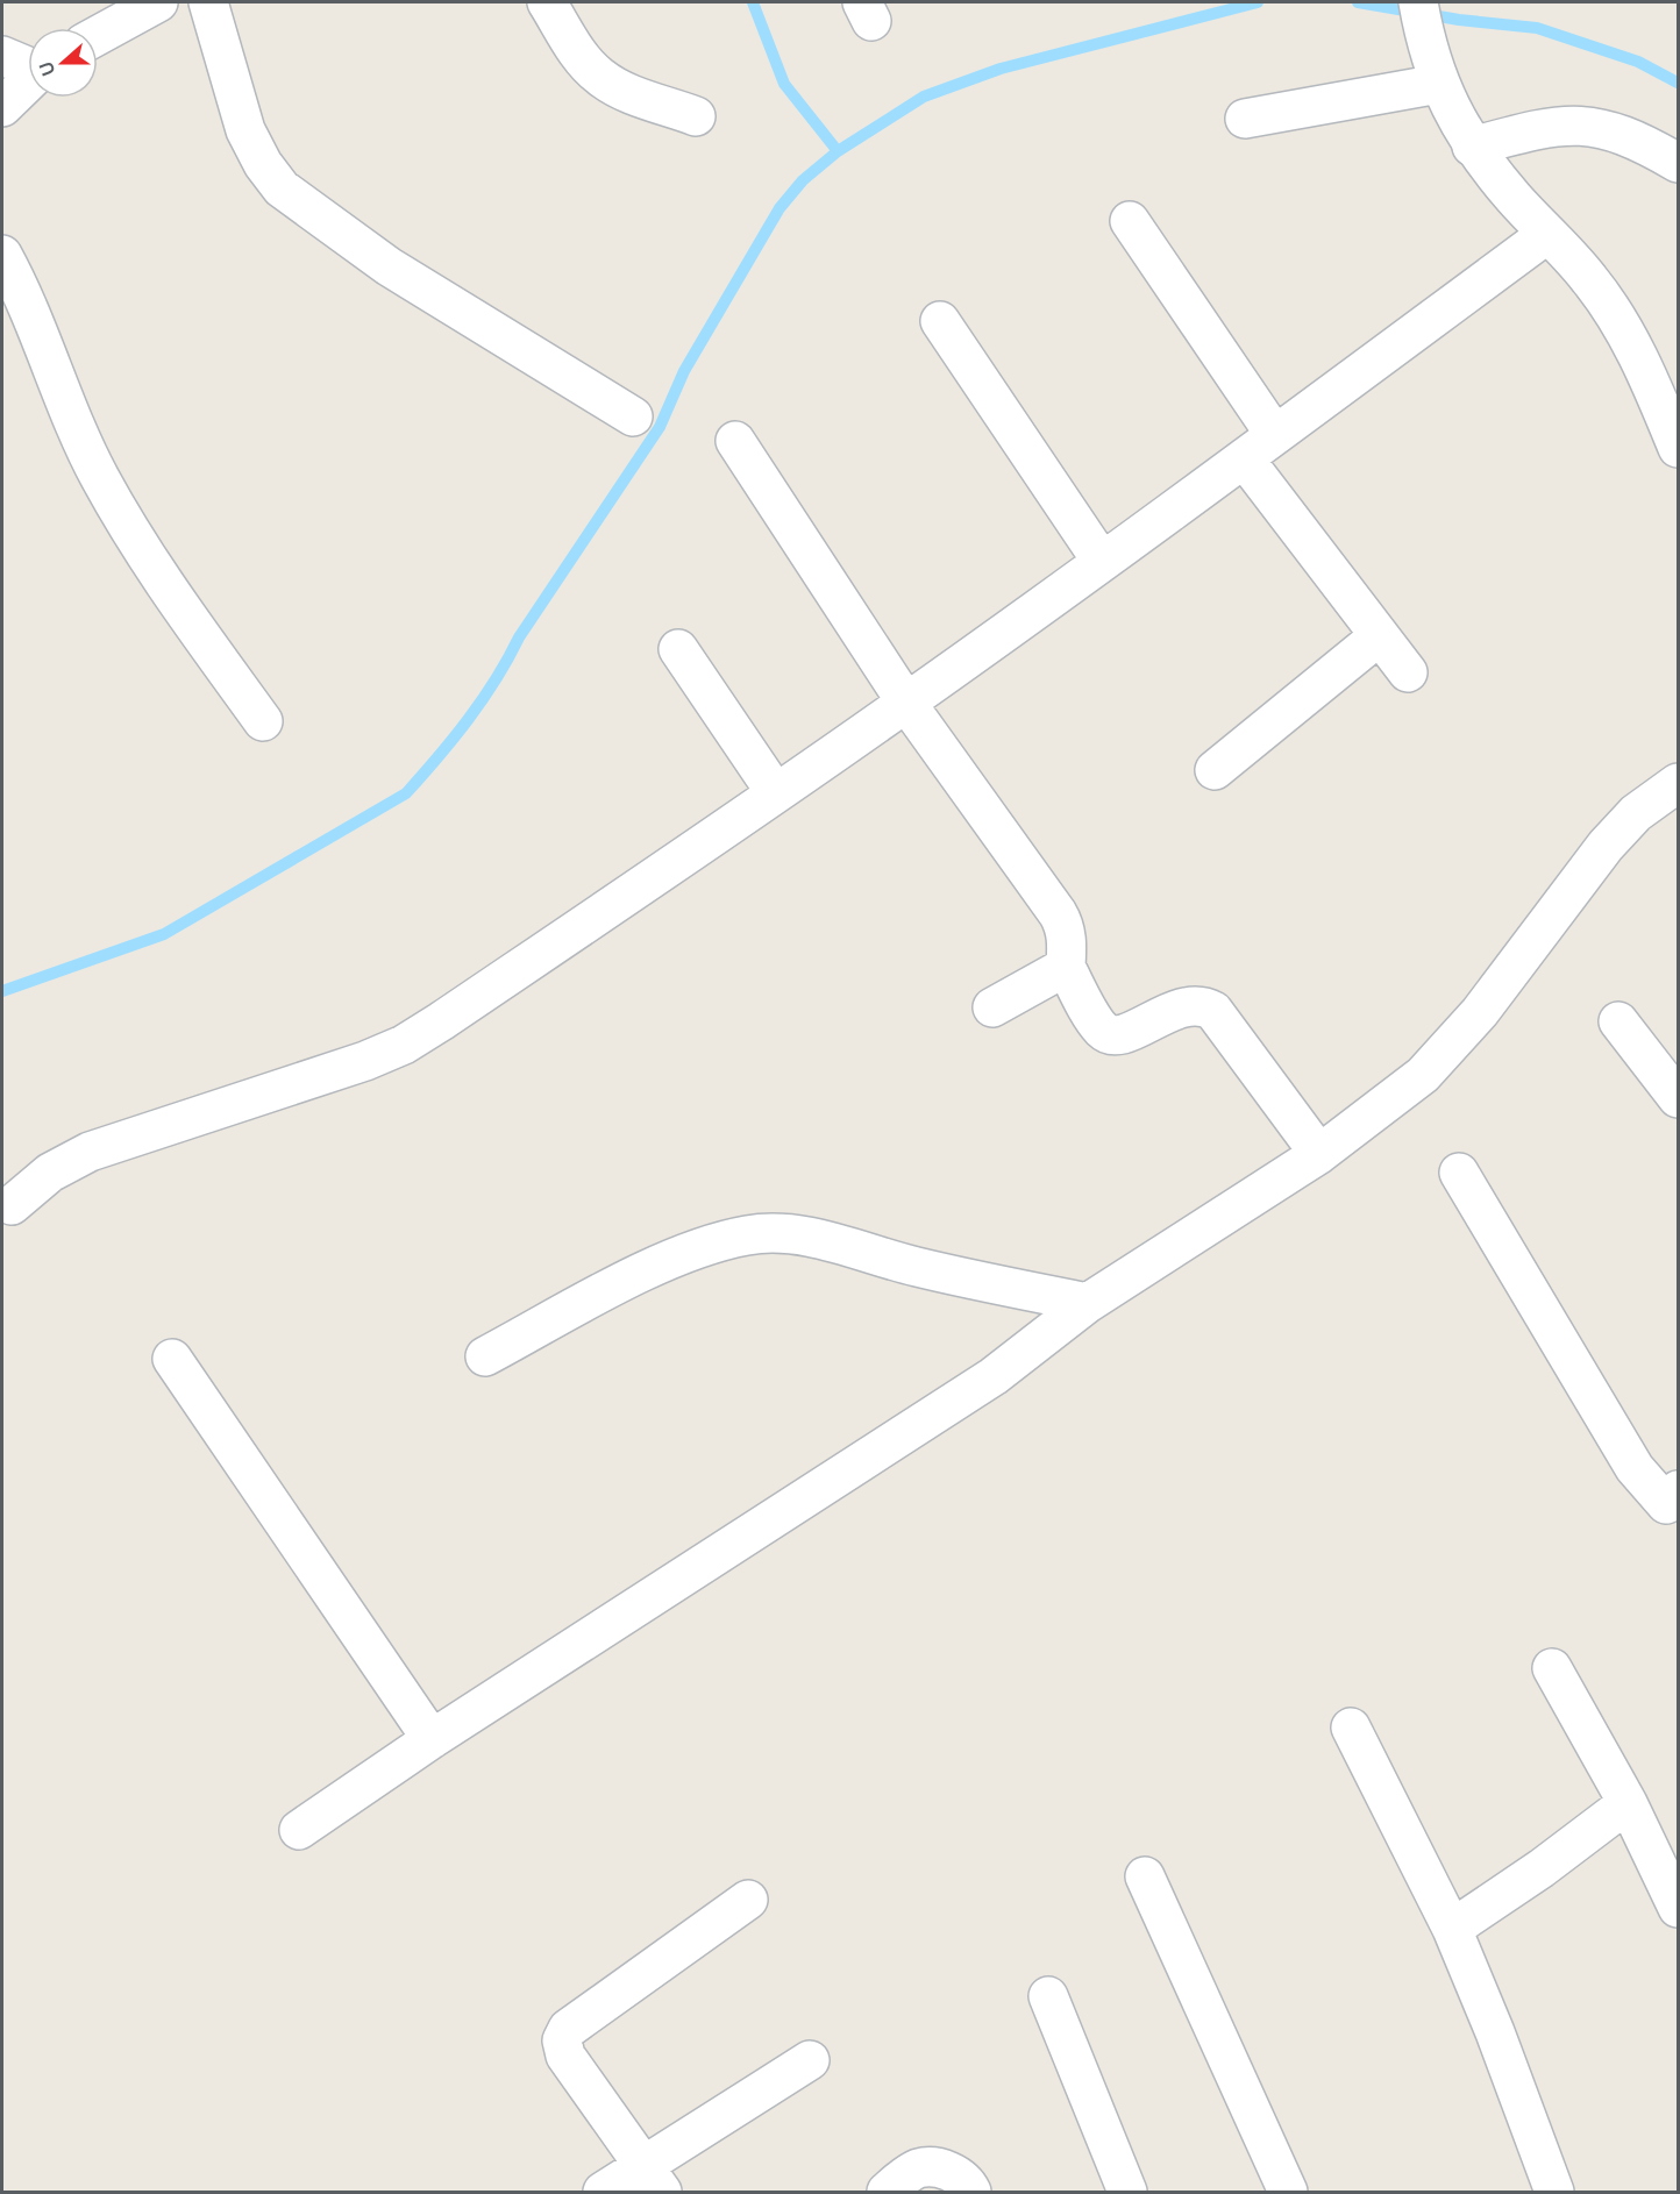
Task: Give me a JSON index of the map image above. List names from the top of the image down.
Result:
{
  "north": "left"
}
